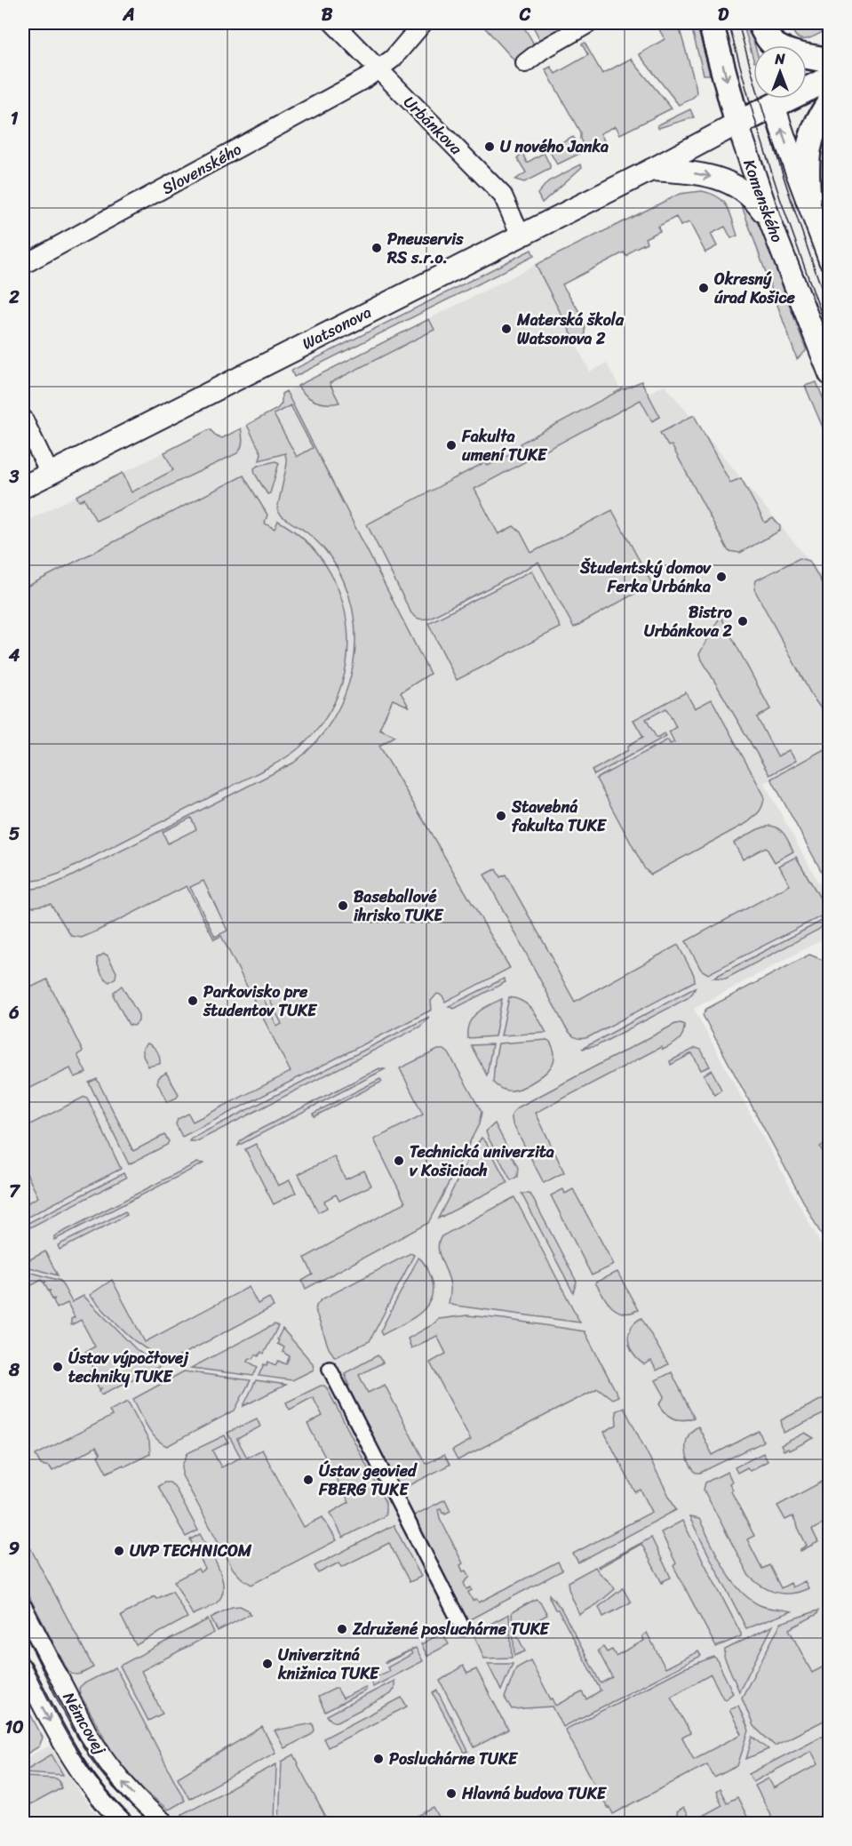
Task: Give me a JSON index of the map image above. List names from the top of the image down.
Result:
{
  "streets": {
    "main road": ["Komenského"],
    "street": [
      "Urbánkova",
      "Slovenského",
      "Watsonova",
      "Němcovej"
    ]
  },
  "crossings": [
    ["Urbánkova", "Slovenského"],
    ["Urbánkova", "Watsonova"],
    ["Komenského", "Watsonova"]
  ],
  "places": [
    "U nového Janka",
    "Pneuservis RS s.r.o.",
    "Okresný úrad Košice",
    "Materská škola Watsonova 2",
    "Fakulta umení TUKE",
    "Študentský domov Ferka Urbánka",
    "Bistro Urbánkova 2",
    "Stavebná fakulta TUKE",
    "Baseballové ihrisko TUKE",
    "Parkovisko pre študentov TUKE",
    "Technická univerzita v Košiciach",
    "Ústav výpočtovej techniky TUKE",
    "Ústav geovied FBERG TUKE",
    "UVP TECHNICOM",
    "Združené posluchárne TUKE",
    "Univerzitná knižnica TUKE",
    "Posluchárne TUKE",
    "Hlavná budova TUKE"
  ],
  "north": "top",
  "grid": {
    "columns": [
      "A",
      "B",
      "C",
      "D"
    ],
    "rows": [
      "1",
      "2",
      "3",
      "4",
      "5",
      "6",
      "7",
      "8",
      "9",
      "10"
    ]
  }
}
